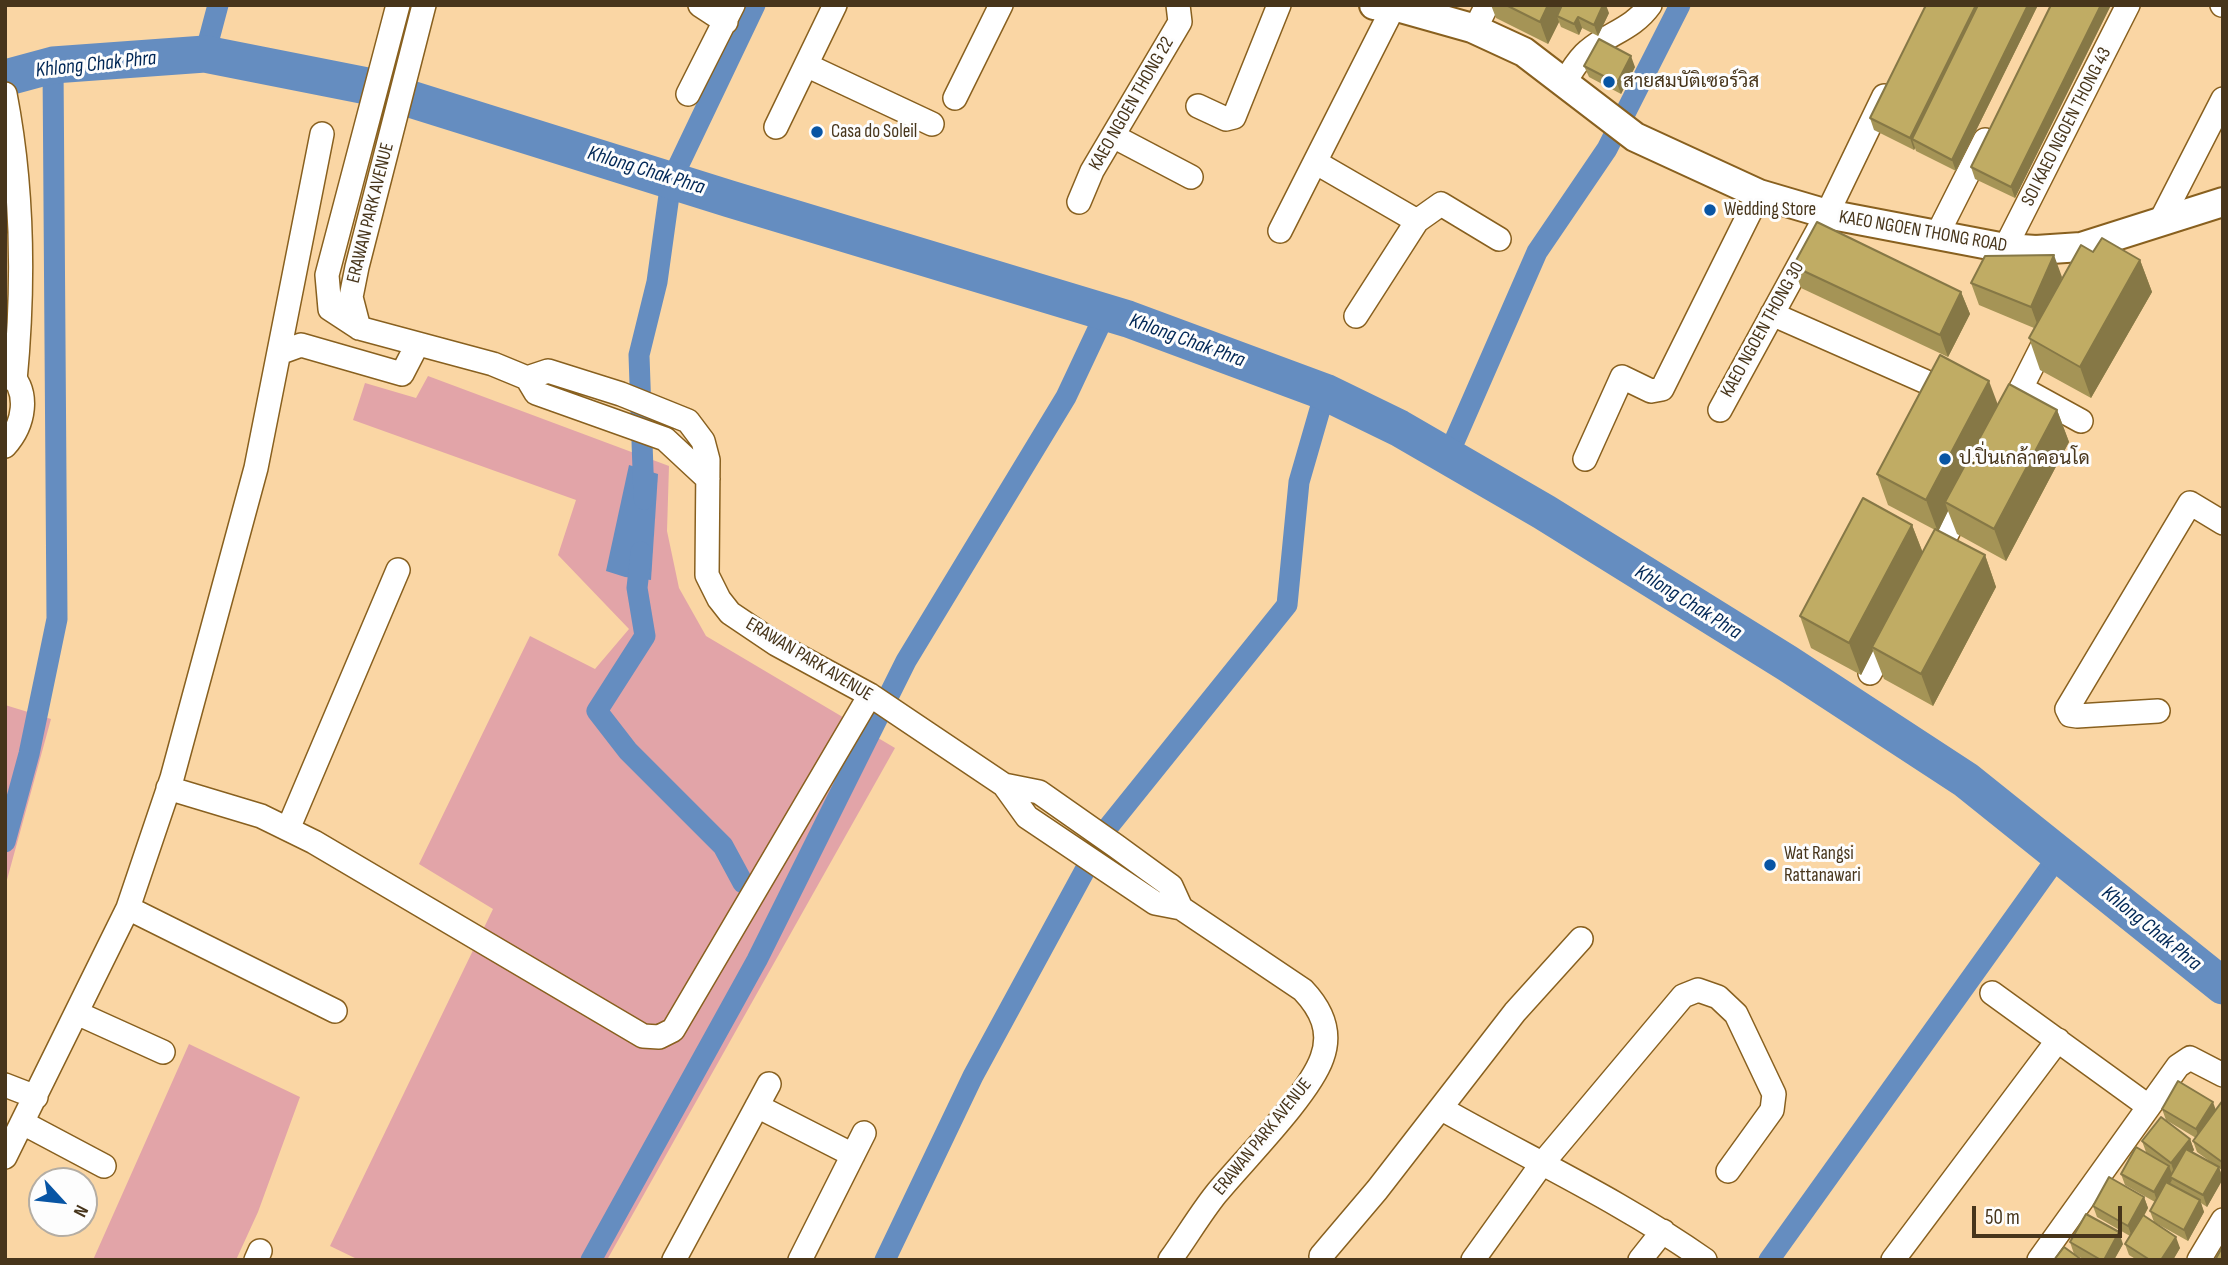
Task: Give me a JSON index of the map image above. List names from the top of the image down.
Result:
{
  "streets": {
    "street": [
      "KAEO NGOEN THONG 22",
      "SOI KAEO NGOEN THONG 43",
      "ERAWAN PARK AVENUE",
      "KAEO NGOEN THONG ROAD",
      "KAEO NGOEN THONG 30"
    ]
  },
  "crossings": [
    ["SOI KAEO NGOEN THONG 43", "KAEO NGOEN THONG ROAD"],
    ["KAEO NGOEN THONG ROAD", "KAEO NGOEN THONG 30"]
  ],
  "water": ["Khlong Chak Phra"],
  "places": [
    "สายสมบัติเซอร์วิส",
    "Casa do Soleil",
    "Wedding Store",
    "ป.ปิ่นเกล้าคอนโด",
    "Wat Rangsi Rattanawari"
  ],
  "scale_bar": "50 m",
  "north": "bottom right"
}
